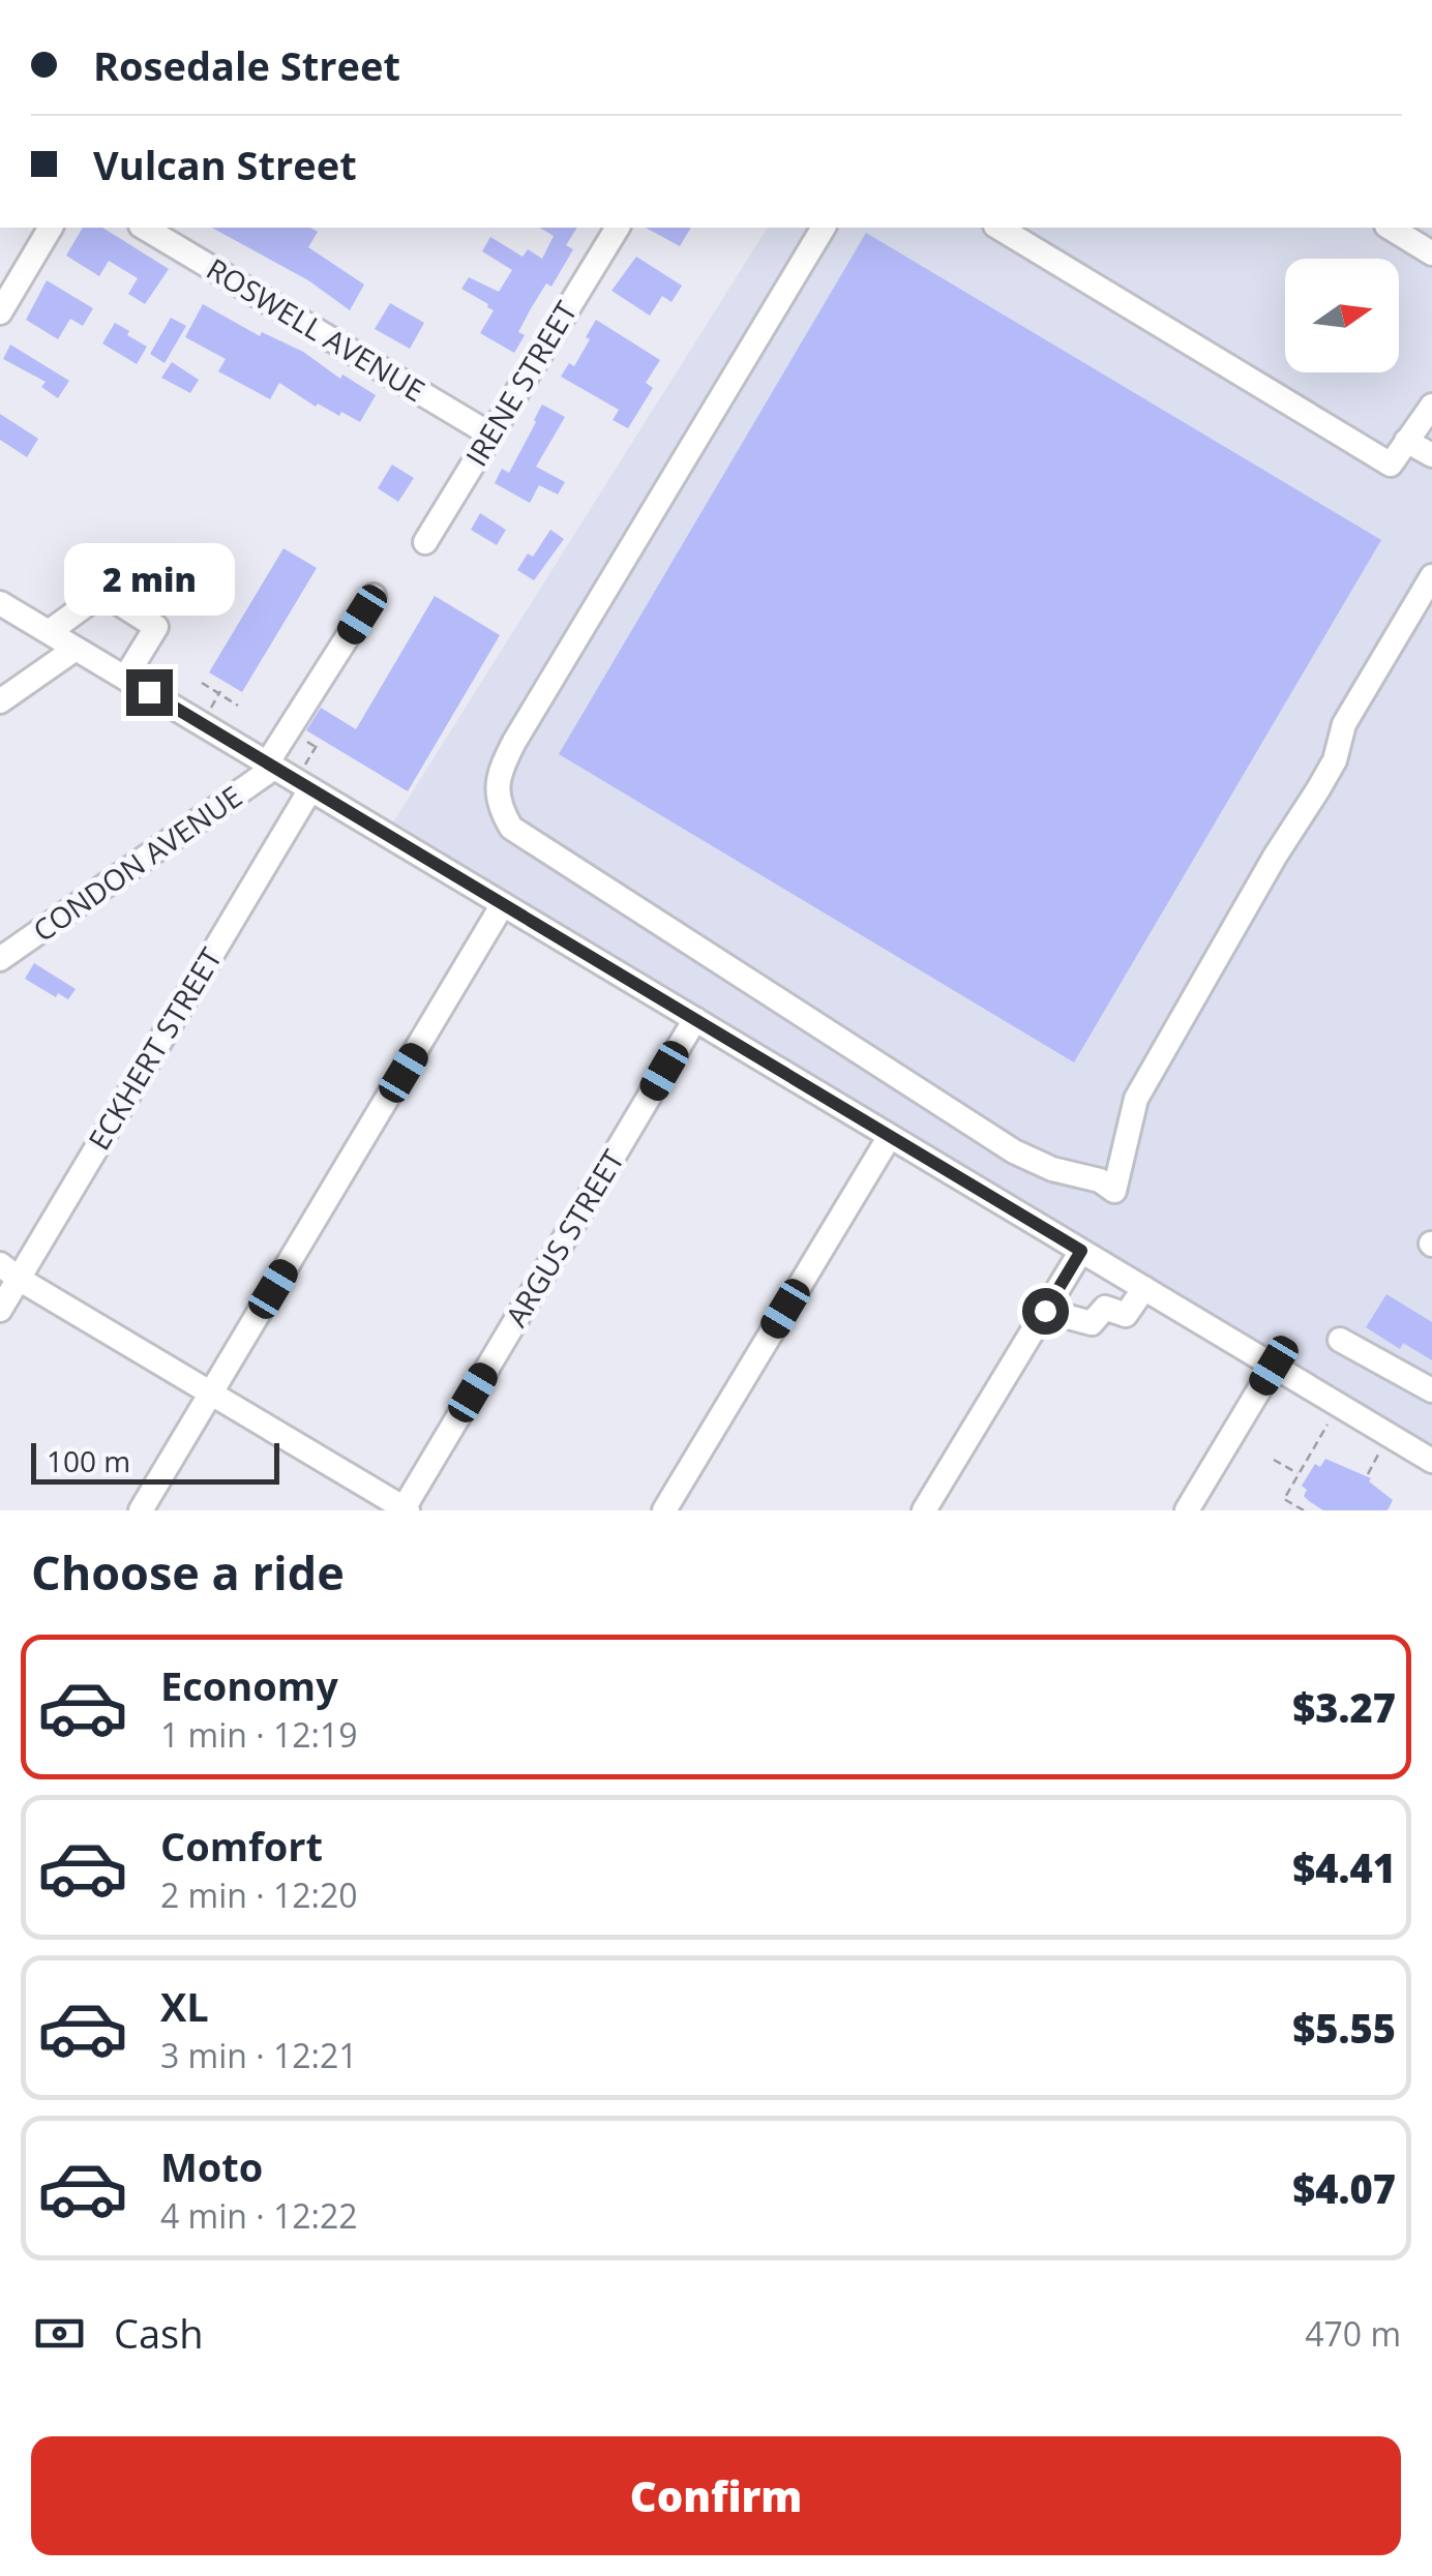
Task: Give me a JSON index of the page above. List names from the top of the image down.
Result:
{
  "streets": {
    "street": [
      "ROSWELL AVENUE",
      "IRENE STREET",
      "CONDON AVENUE",
      "ECKHERT STREET",
      "ARGUS STREET"
    ]
  },
  "crossings": [
    ["ROSWELL AVENUE", "IRENE STREET"]
  ],
  "scale_bar": "100 m",
  "north": "right",
  "page": {
    "banner": ["Rosedale Street", "Vulcan Street"],
    "bubble": "2 min",
    "scale": "100 m",
    "heading": "Choose a ride",
    "list": [
      {
        "name": "Economy",
        "note": "1 min · 12:19",
        "value": "$3.27"
      },
      {
        "name": "Comfort",
        "note": "2 min · 12:20",
        "value": "$4.41"
      },
      {
        "name": "XL",
        "note": "3 min · 12:21",
        "value": "$5.55"
      },
      {
        "name": "Moto",
        "note": "4 min · 12:22",
        "value": "$4.07"
      }
    ],
    "pay": ["Cash", "470 m"],
    "buttons": "Confirm"
  }
}
